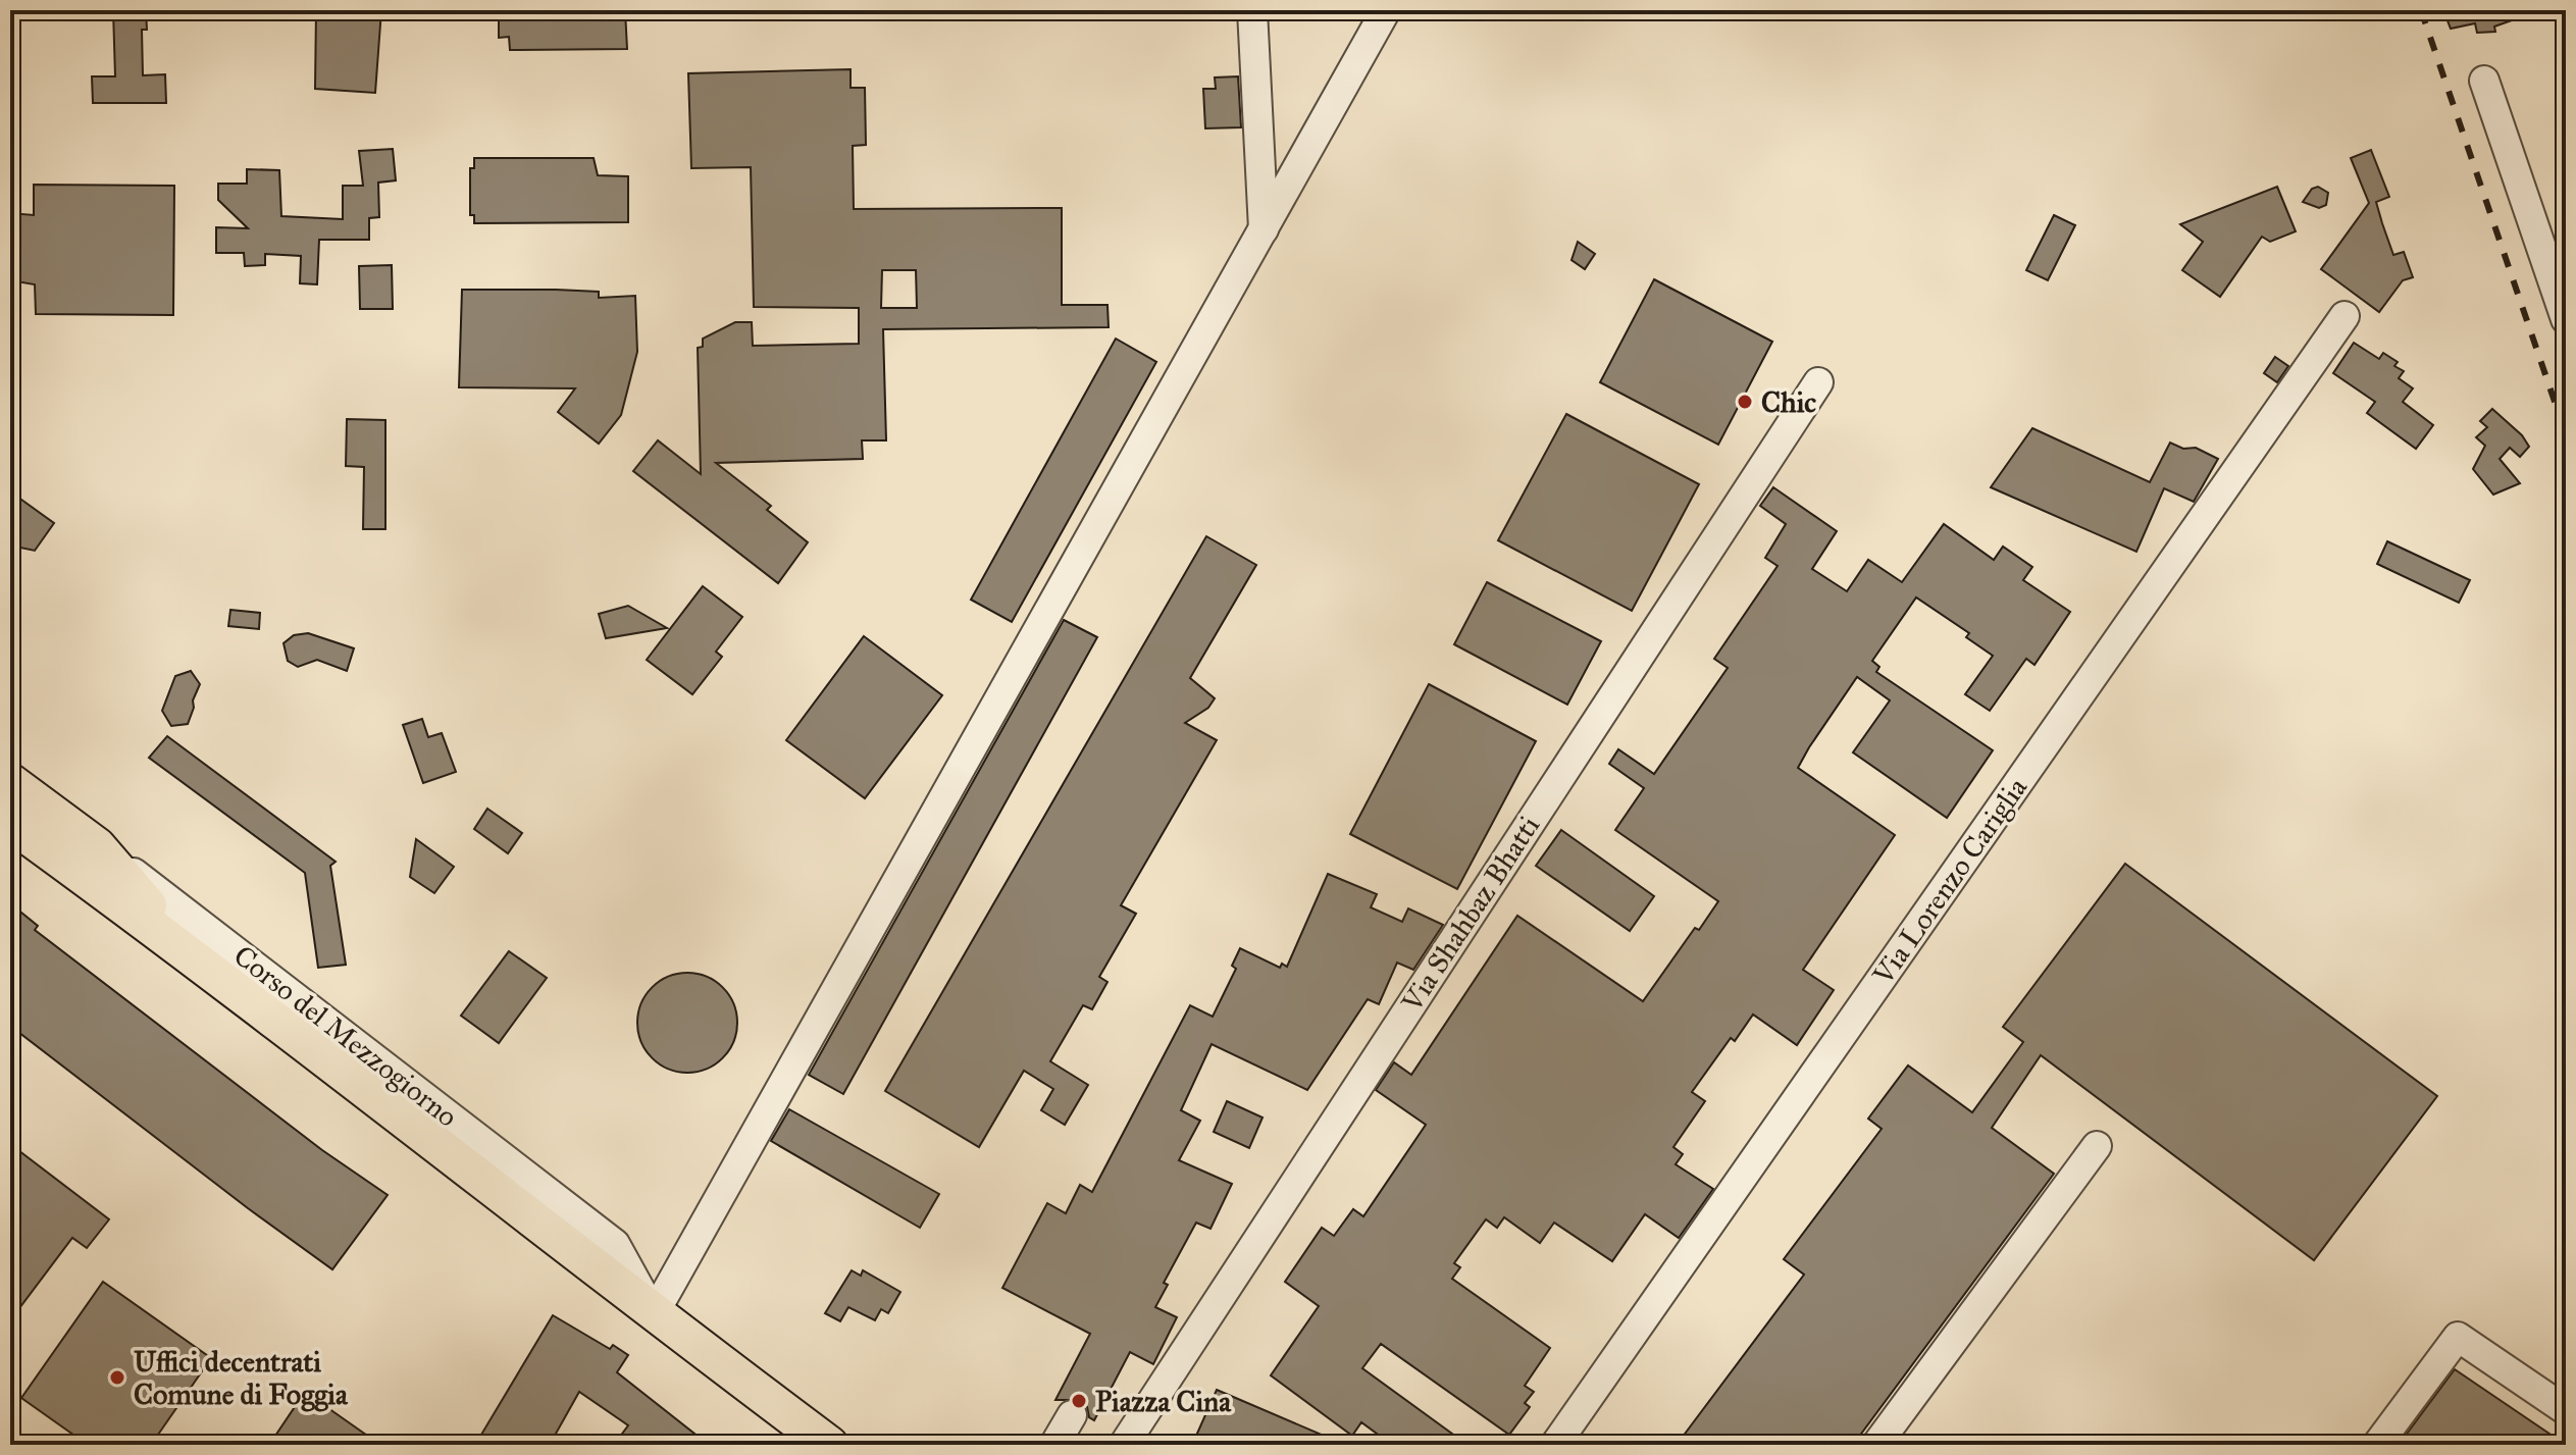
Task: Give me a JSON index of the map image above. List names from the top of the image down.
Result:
{
  "streets": {
    "main road": ["Corso del Mezzogiorno"],
    "street": ["Via Lorenzo Cariglia", "Via Shahbaz Bhatti"]
  },
  "places": ["Chic", "Uffici decentrati Comune di Foggia", "Piazza Cina"]
}
